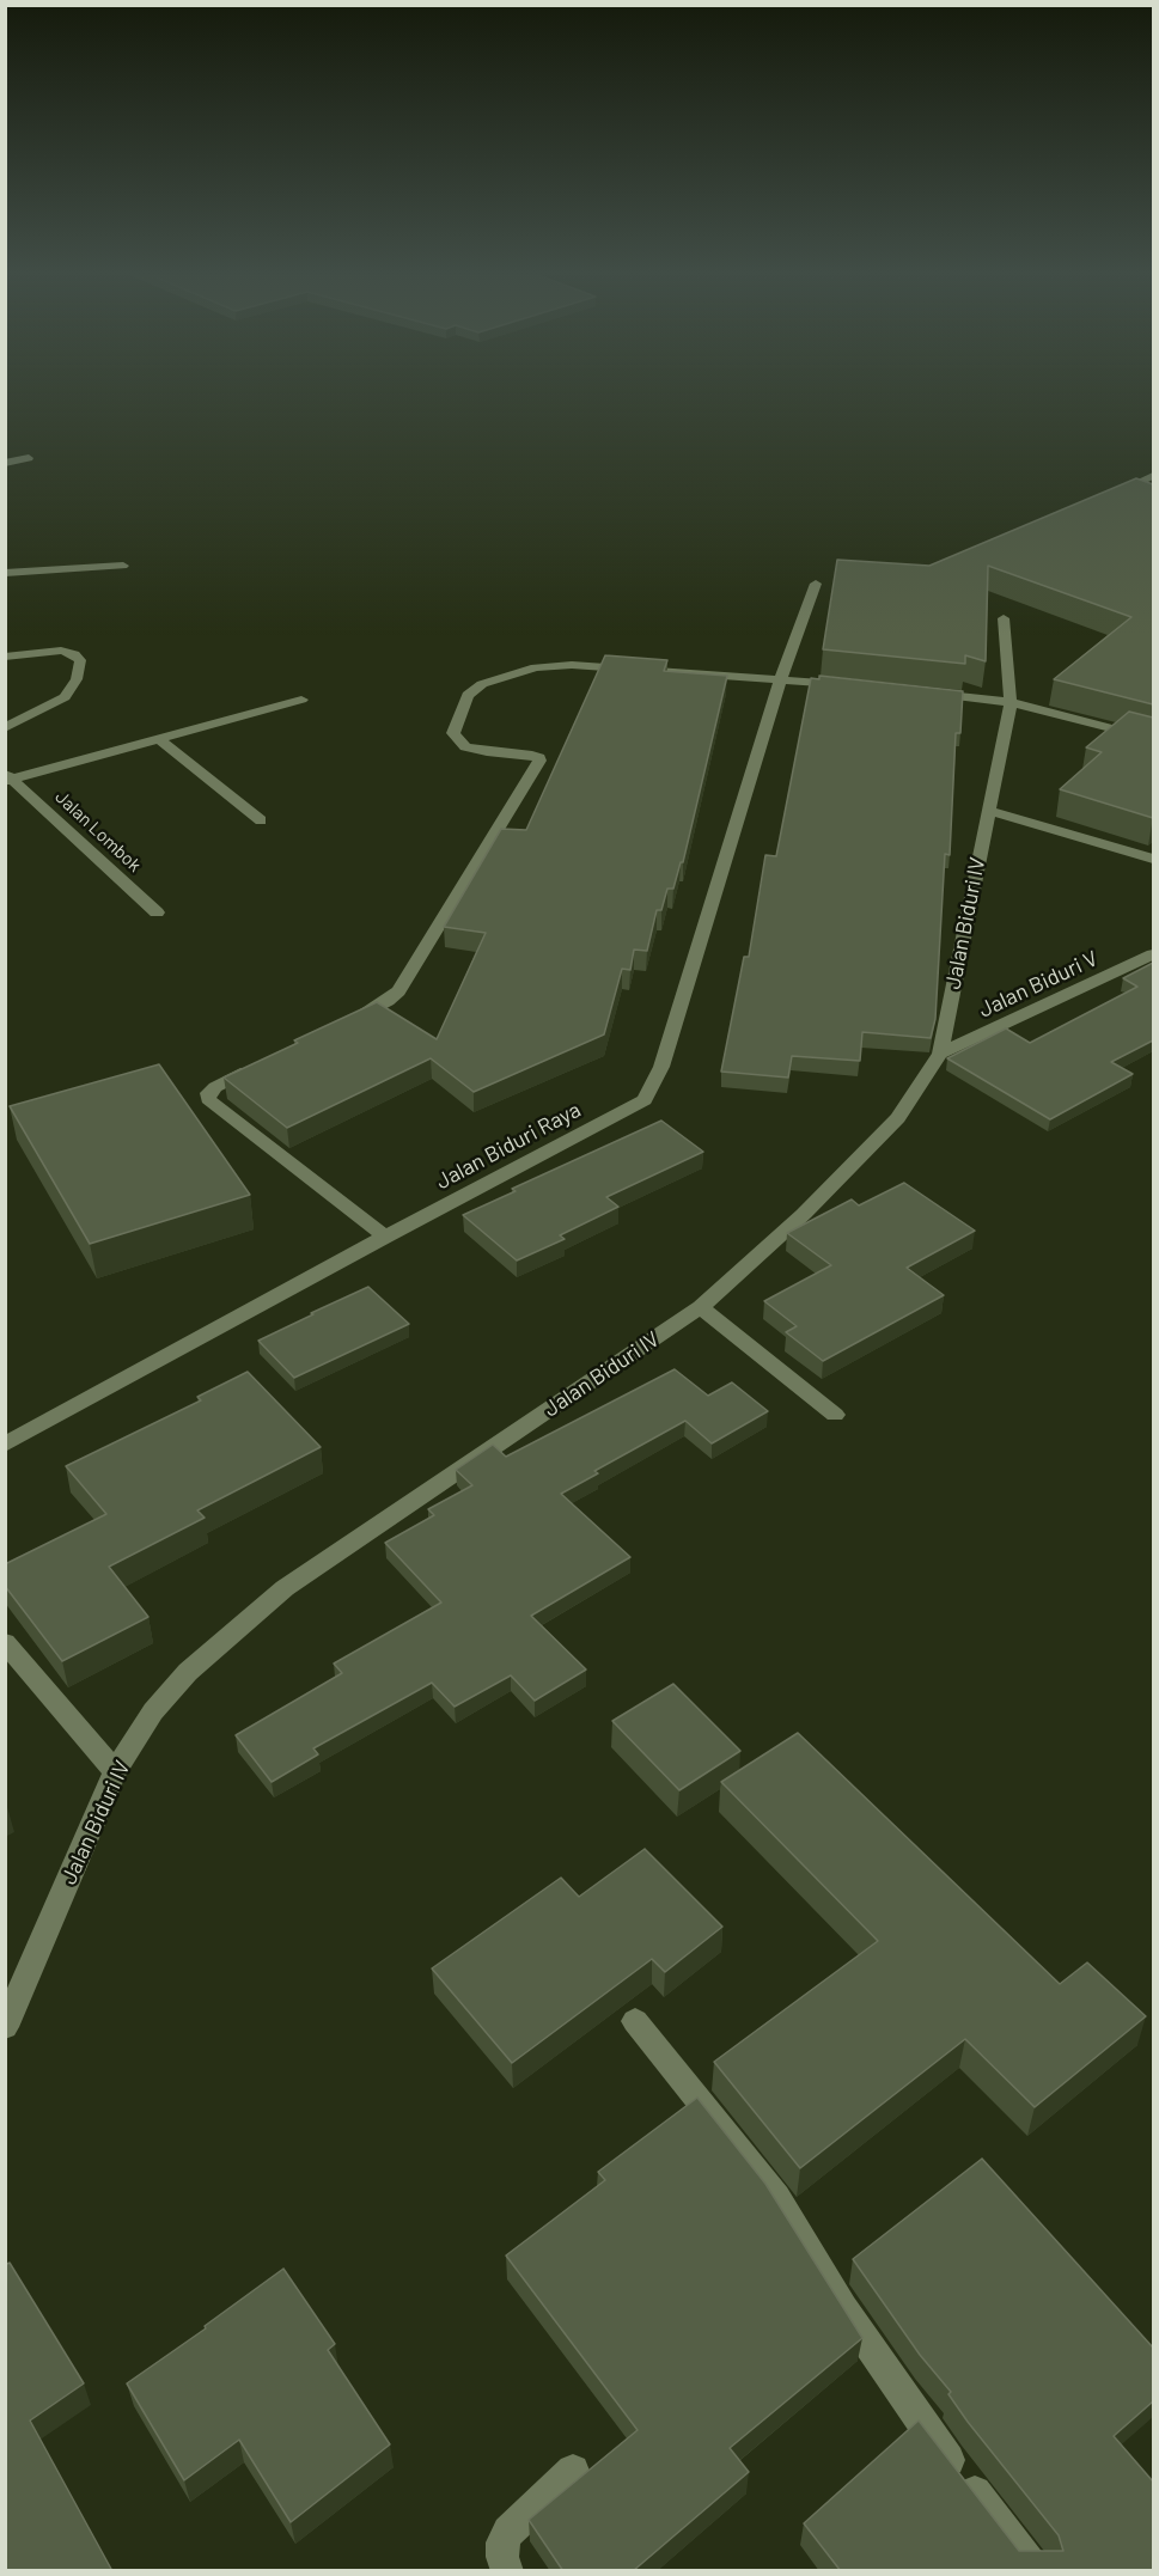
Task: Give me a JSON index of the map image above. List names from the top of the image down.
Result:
{
  "streets": {
    "street": [
      "Jalan Lombok",
      "Jalan Biduri IV",
      "Jalan Biduri V",
      "Jalan Biduri Raya"
    ]
  },
  "crossings": [
    ["Jalan Biduri IV", "Jalan Biduri V"]
  ]
}
